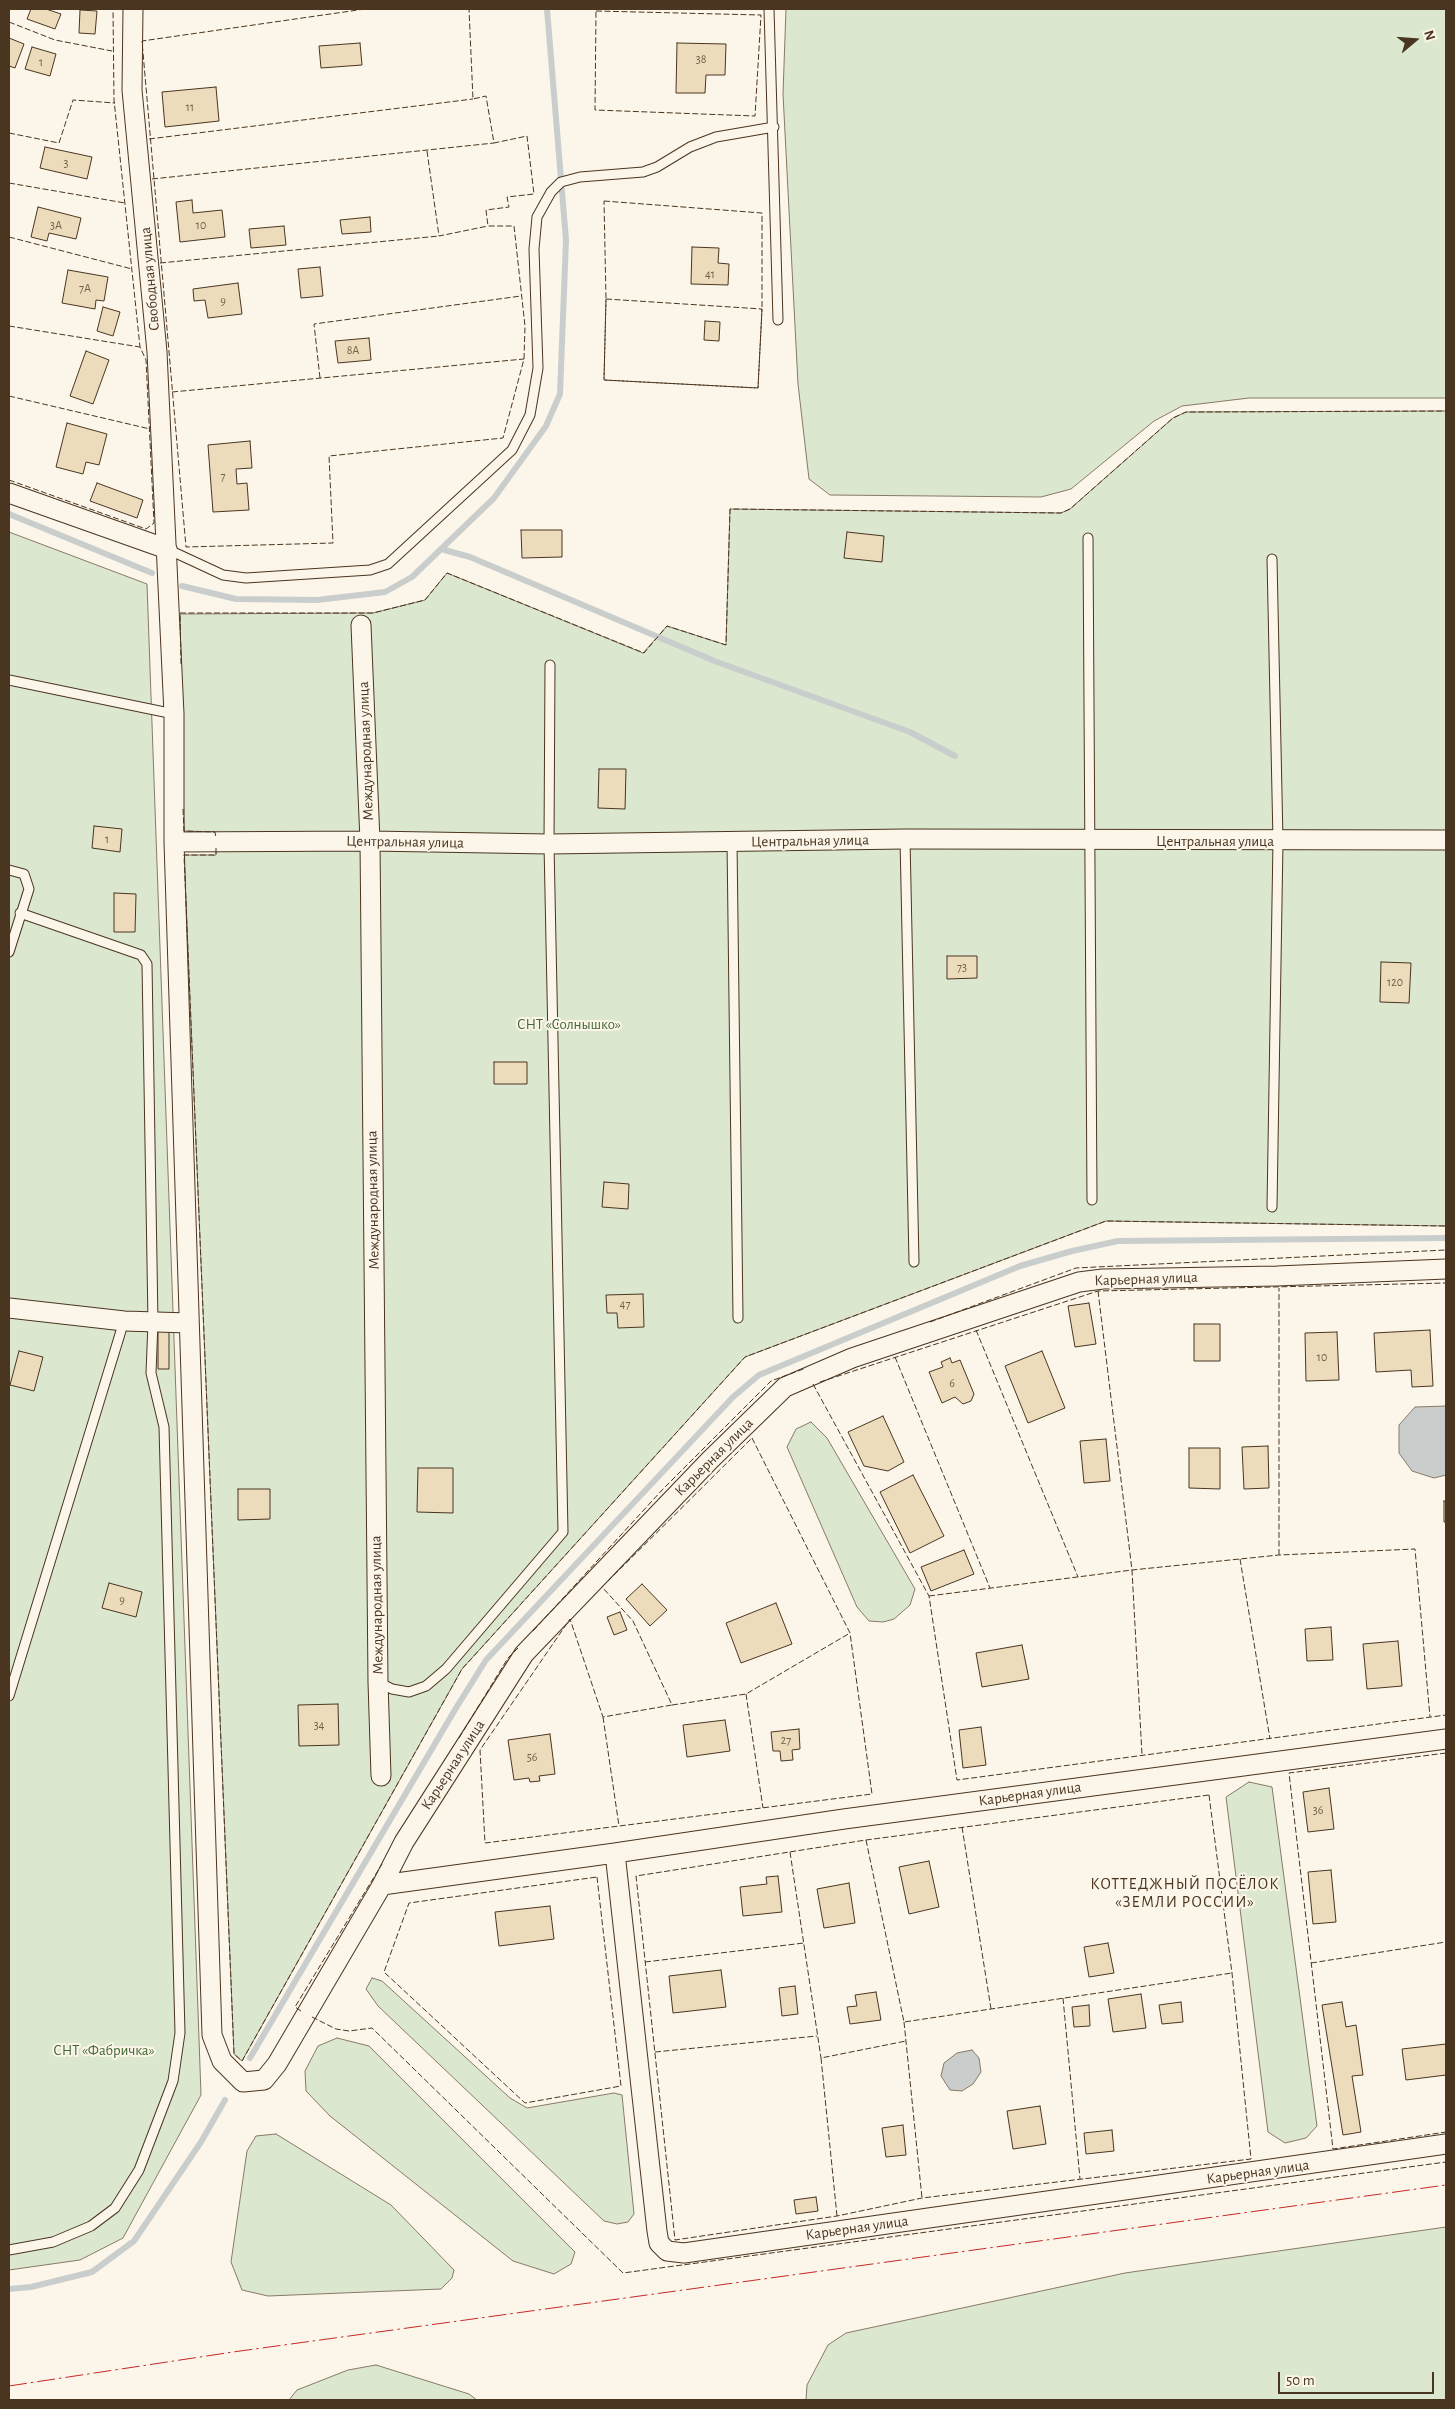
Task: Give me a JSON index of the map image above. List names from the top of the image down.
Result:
{
  "streets": {
    "street": [
      "Свободная улица",
      "Международная улица",
      "Центральная улица",
      "Карьерная улица"
    ]
  },
  "crossings": [
    ["Свободная улица", "Центральная улица"],
    ["Свободная улица", "Карьерная улица"],
    ["Международная улица", "Центральная улица"]
  ],
  "districts": ["КОТТЕДЖНЫЙ ПОСЁЛОК «ЗЕМЛИ РОССИИ»"],
  "parks": ["СНТ «Солнышко»", "СНТ «Фабричка»"],
  "house_numbers": [
    "38",
    "1",
    "11",
    "3",
    "3А",
    "10",
    "41",
    "7А",
    "9",
    "8А",
    "7",
    "1",
    "73",
    "120",
    "47",
    "10",
    "6",
    "9",
    "34",
    "27",
    "56",
    "36"
  ],
  "scale_bar": "50 m",
  "north": "right"
}
